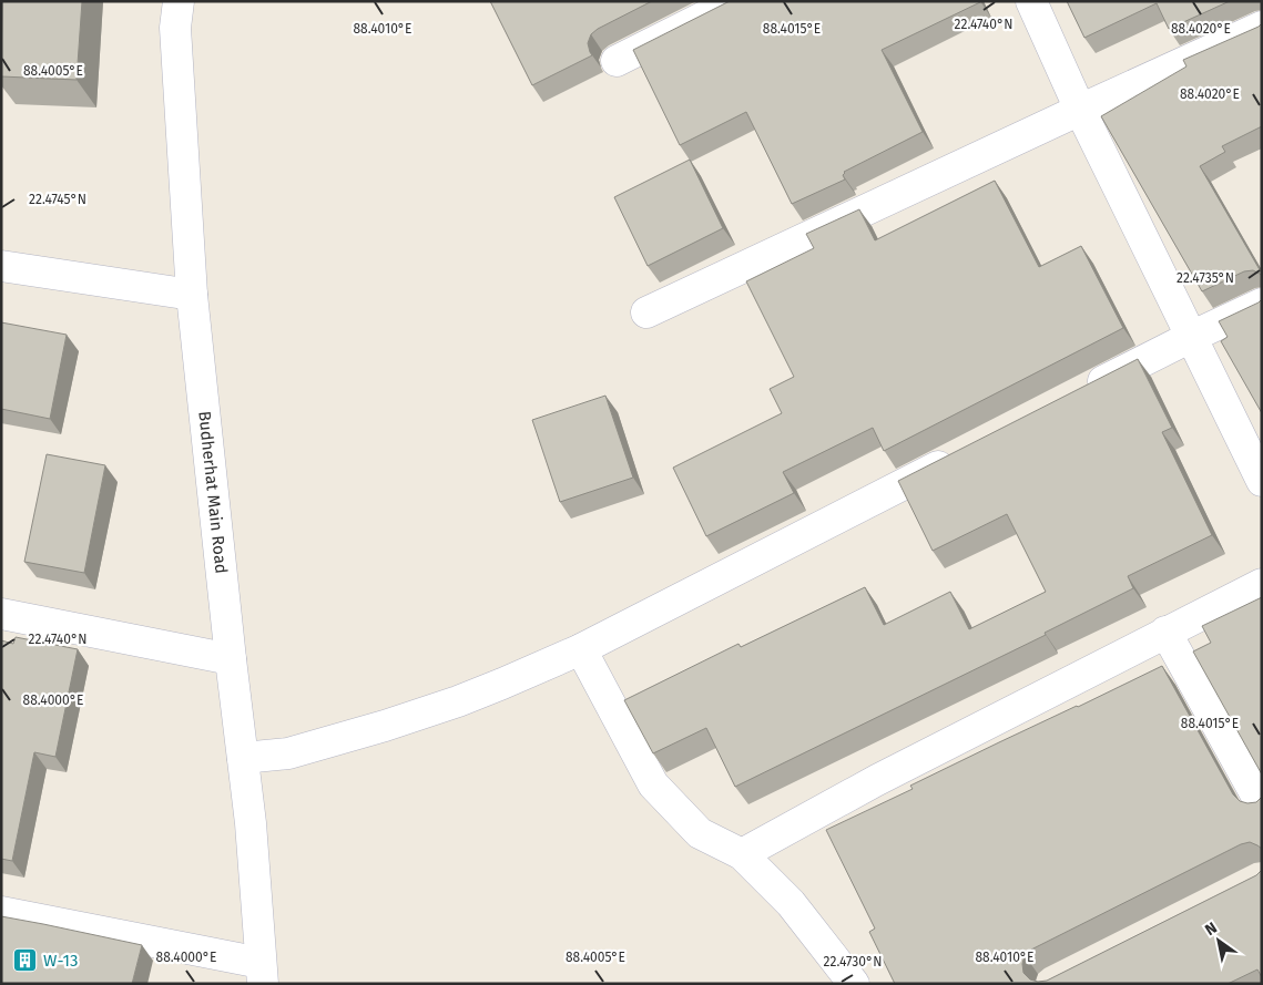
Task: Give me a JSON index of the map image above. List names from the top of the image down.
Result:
{
  "streets": {
    "street": ["Budherhat Main Road"]
  },
  "places": {
    "building": ["W-13"]
  },
  "north": "top left",
  "coordinates": [
    "22.4740°N",
    "88.4020°E",
    "88.4010°E",
    "88.4015°E",
    "88.4005°E",
    "22.4745°N",
    "22.4735°N",
    "88.4000°E",
    "22.4730°N"
  ]
}
